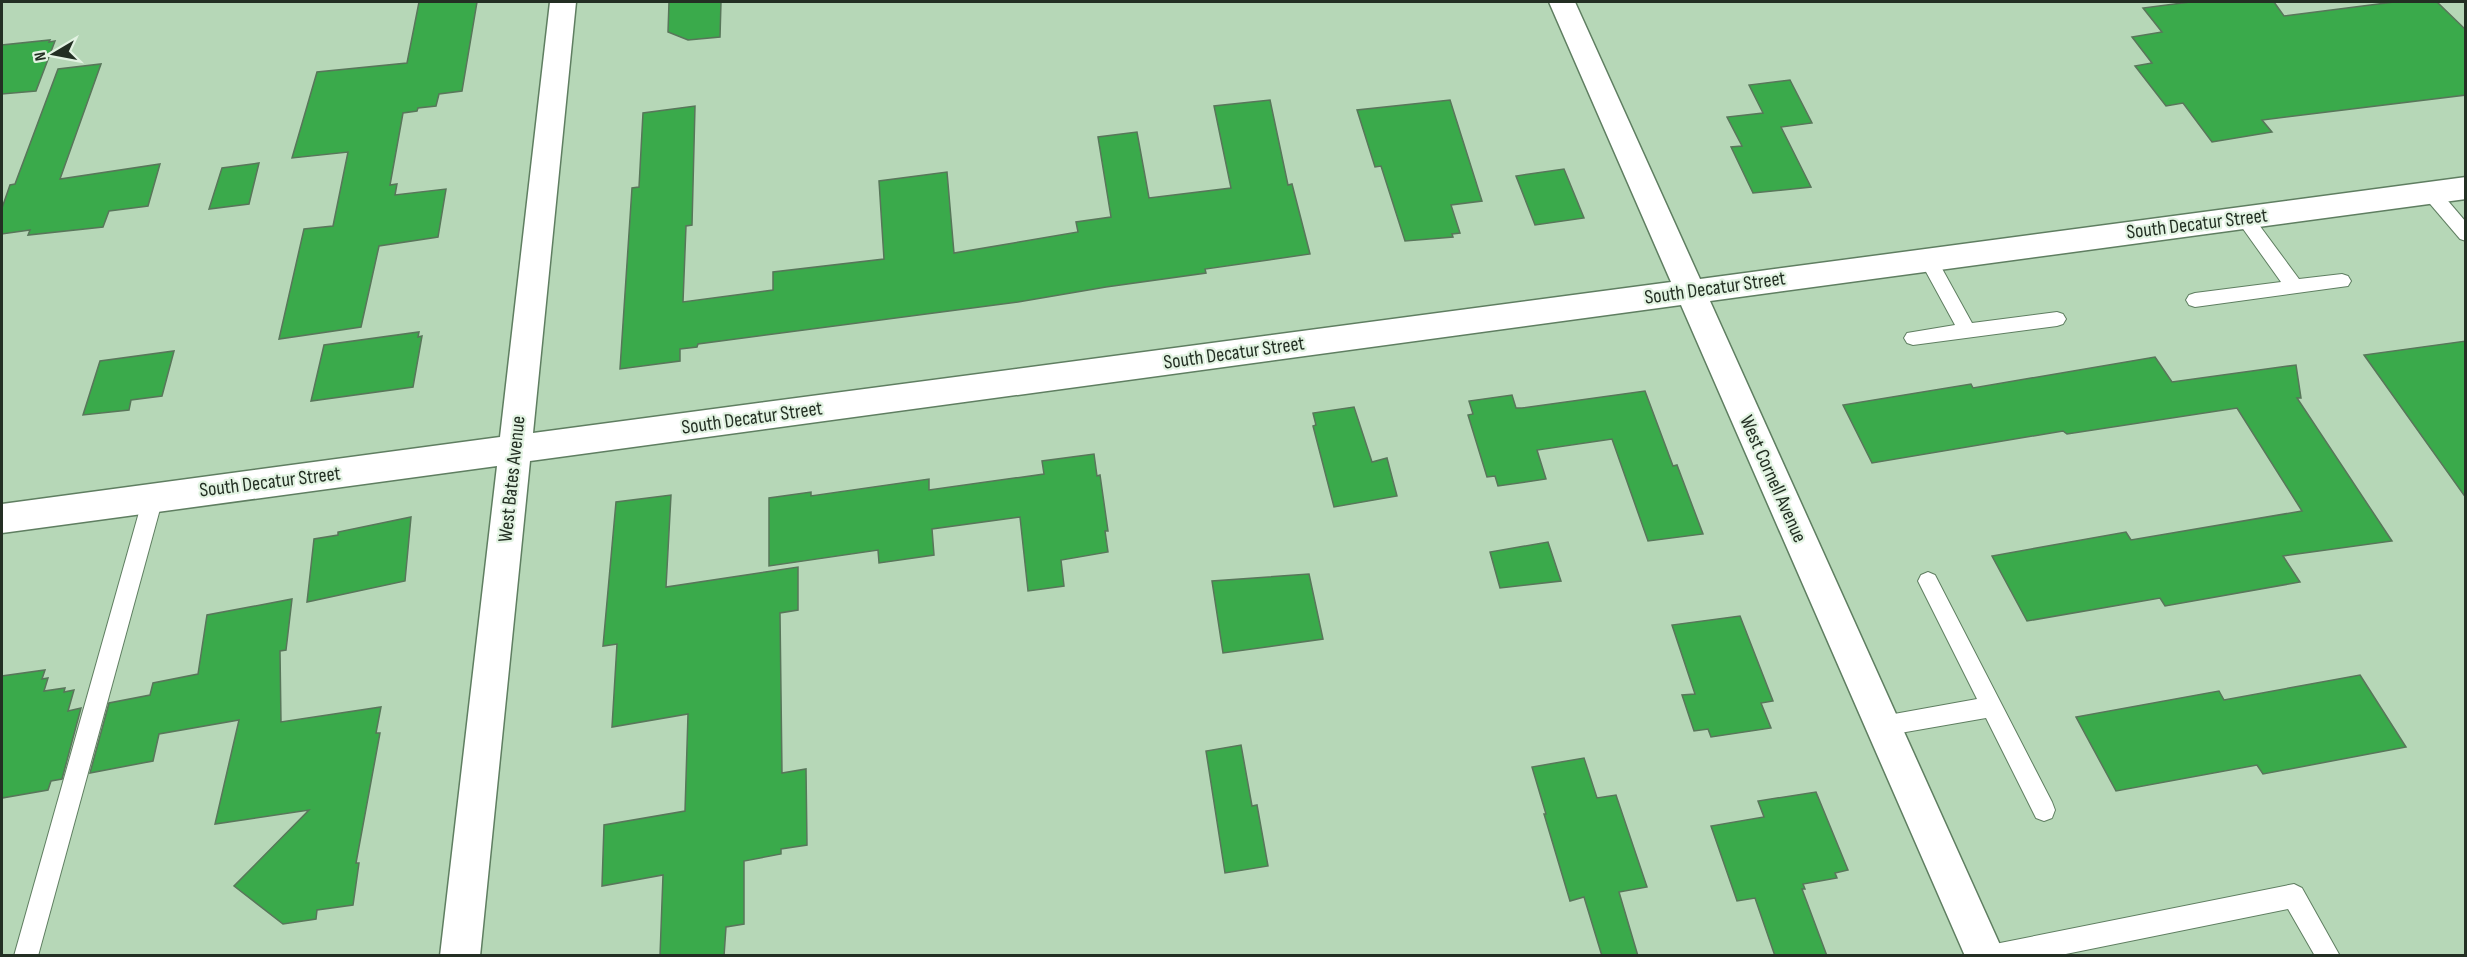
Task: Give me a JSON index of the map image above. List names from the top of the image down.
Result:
{
  "streets": {
    "street": ["South Decatur Street", "West Bates Avenue", "West Cornell Avenue"]
  },
  "crossings": [
    ["South Decatur Street", "West Bates Avenue"],
    ["South Decatur Street", "West Cornell Avenue"]
  ],
  "north": "left"
}
